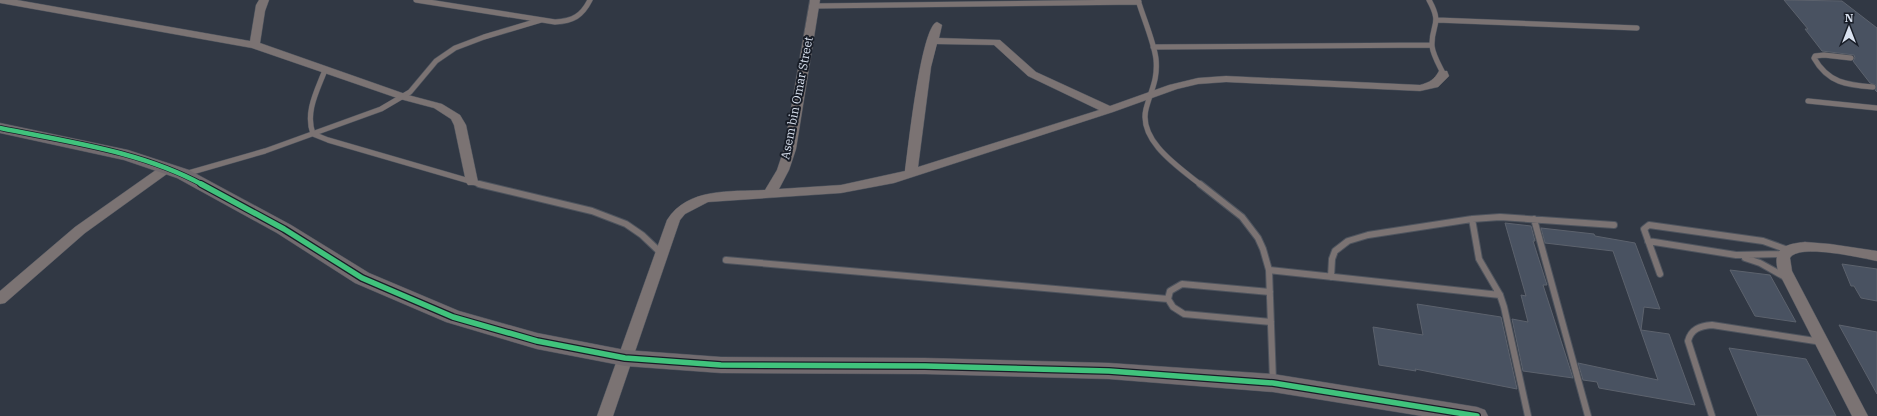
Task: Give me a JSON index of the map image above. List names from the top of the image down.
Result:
{
  "streets": {
    "street": ["Asem bin Omar Street"]
  },
  "north": "top"
}
